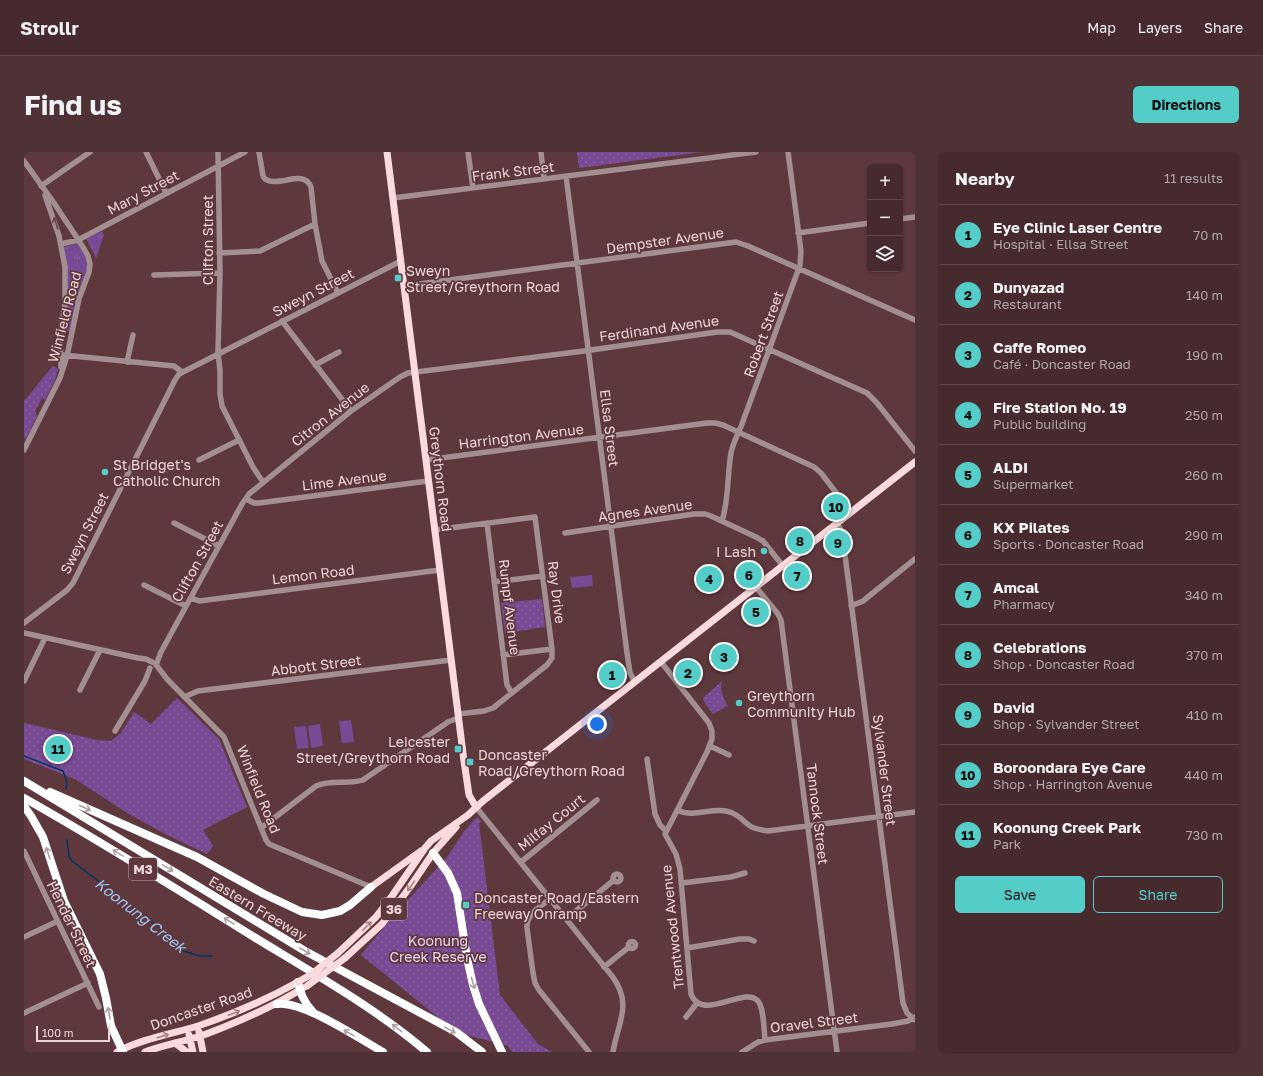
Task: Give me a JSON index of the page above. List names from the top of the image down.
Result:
{
  "streets": {
    "highway": ["M3", "Eastern Freeway", "36"],
    "main road": ["Greythorn Road", "Doncaster Road"],
    "street": [
      "Frank Street",
      "Mary Street",
      "Clifton Street",
      "Dempster Avenue",
      "Sweyn Street",
      "Winfield Road",
      "Ferdinand Avenue",
      "Robert Street",
      "Citron Avenue",
      "Ellsa Street",
      "Harrington Avenue",
      "Lime Avenue",
      "Agnes Avenue",
      "Lemon Road",
      "Ray Drive",
      "Rumpf Avenue",
      "Abbott Street",
      "Sylvander Street",
      "Tannock Street",
      "Milfay Court",
      "Hender Street",
      "Trentwood Avenue",
      "Oravel Street"
    ]
  },
  "crossings": [
    ["Frank Street", "Ellsa Street"],
    ["Frank Street", "Greythorn Road"],
    ["Mary Street", "Clifton Street"],
    ["Mary Street", "Winfield Road"],
    ["Clifton Street", "Sweyn Street"],
    ["Clifton Street", "Winfield Road"],
    ["Clifton Street", "Citron Avenue"],
    ["Clifton Street", "Lime Avenue"],
    ["Clifton Street", "Lemon Road"],
    ["Dempster Avenue", "Robert Street"],
    ["Dempster Avenue", "Ellsa Street"],
    ["Dempster Avenue", "Greythorn Road"],
    ["Sweyn Street", "Greythorn Road"],
    ["Winfield Road", "Ray Drive"],
    ["Winfield Road", "Abbott Street"],
    ["Winfield Road", "36"],
    ["Winfield Road", "Doncaster Road"],
    ["Ferdinand Avenue", "Robert Street"],
    ["Ferdinand Avenue", "Citron Avenue"],
    ["Ferdinand Avenue", "Ellsa Street"],
    ["Ferdinand Avenue", "Greythorn Road"],
    ["Robert Street", "Harrington Avenue"],
    ["Robert Street", "Agnes Avenue"],
    ["Citron Avenue", "Greythorn Road"],
    ["Ellsa Street", "Harrington Avenue"],
    ["Ellsa Street", "Agnes Avenue"],
    ["Ellsa Street", "Doncaster Road"],
    ["Harrington Avenue", "Greythorn Road"],
    ["Harrington Avenue", "Doncaster Road"],
    ["Greythorn Road", "Lime Avenue"],
    ["Greythorn Road", "Lemon Road"],
    ["Greythorn Road", "Ray Drive"],
    ["Greythorn Road", "Abbott Street"],
    ["Greythorn Road", "Doncaster Road"],
    ["Agnes Avenue", "Doncaster Road"],
    ["Ray Drive", "Rumpf Avenue"],
    ["Sylvander Street", "Doncaster Road"],
    ["Sylvander Street", "Oravel Street"],
    ["Tannock Street", "Doncaster Road"],
    ["Tannock Street", "Oravel Street"],
    ["Eastern Freeway", "36"],
    ["36", "Doncaster Road"],
    ["Trentwood Avenue", "Oravel Street"]
  ],
  "water": ["Koonung Creek"],
  "parks": ["Koonung Creek Reserve"],
  "places": {
    "transit": [
      "Sweyn Street/Greythorn Road",
      "Leicester Street/Greythorn Road",
      "Doncaster Road/Greythorn Road",
      "Doncaster Road/Eastern Freeway Onramp"
    ],
    "other": ["St Bridget's Catholic Church", "I Lash", "Greythorn Community Hub"]
  },
  "scale_bar": "100 m",
  "page": {
    "header": "Strollr",
    "nav": ["Map", "Layers", "Share"],
    "buttons": [
      "Directions",
      ["Save", "Share"]
    ],
    "title": "Find us",
    "heading": ["Nearby", "11 results"],
    "map_buttons": ["+", "−"],
    "list": [
      {
        "mark": "1",
        "name": "Eye Clinic Laser Centre",
        "note": "Hospital · Ellsa Street",
        "value": "70 m"
      },
      {
        "mark": "2",
        "name": "Dunyazad",
        "note": "Restaurant",
        "value": "140 m"
      },
      {
        "mark": "3",
        "name": "Caffe Romeo",
        "note": "Café · Doncaster Road",
        "value": "190 m"
      },
      {
        "mark": "4",
        "name": "Fire Station No. 19",
        "note": "Public building",
        "value": "250 m"
      },
      {
        "mark": "5",
        "name": "ALDI",
        "note": "Supermarket",
        "value": "260 m"
      },
      {
        "mark": "6",
        "name": "KX Pilates",
        "note": "Sports · Doncaster Road",
        "value": "290 m"
      },
      {
        "mark": "7",
        "name": "Amcal",
        "note": "Pharmacy",
        "value": "340 m"
      },
      {
        "mark": "8",
        "name": "Celebrations",
        "note": "Shop · Doncaster Road",
        "value": "370 m"
      },
      {
        "mark": "9",
        "name": "David",
        "note": "Shop · Sylvander Street",
        "value": "410 m"
      },
      {
        "mark": "10",
        "name": "Boroondara Eye Care",
        "note": "Shop · Harrington Avenue",
        "value": "440 m"
      },
      {
        "mark": "11",
        "name": "Koonung Creek Park",
        "note": "Park",
        "value": "730 m"
      }
    ],
    "pins": [
      "10",
      "8",
      "9",
      "6",
      "7",
      "4",
      "5",
      "3",
      "2",
      "1",
      "11"
    ],
    "scale": "100 m"
  }
}
